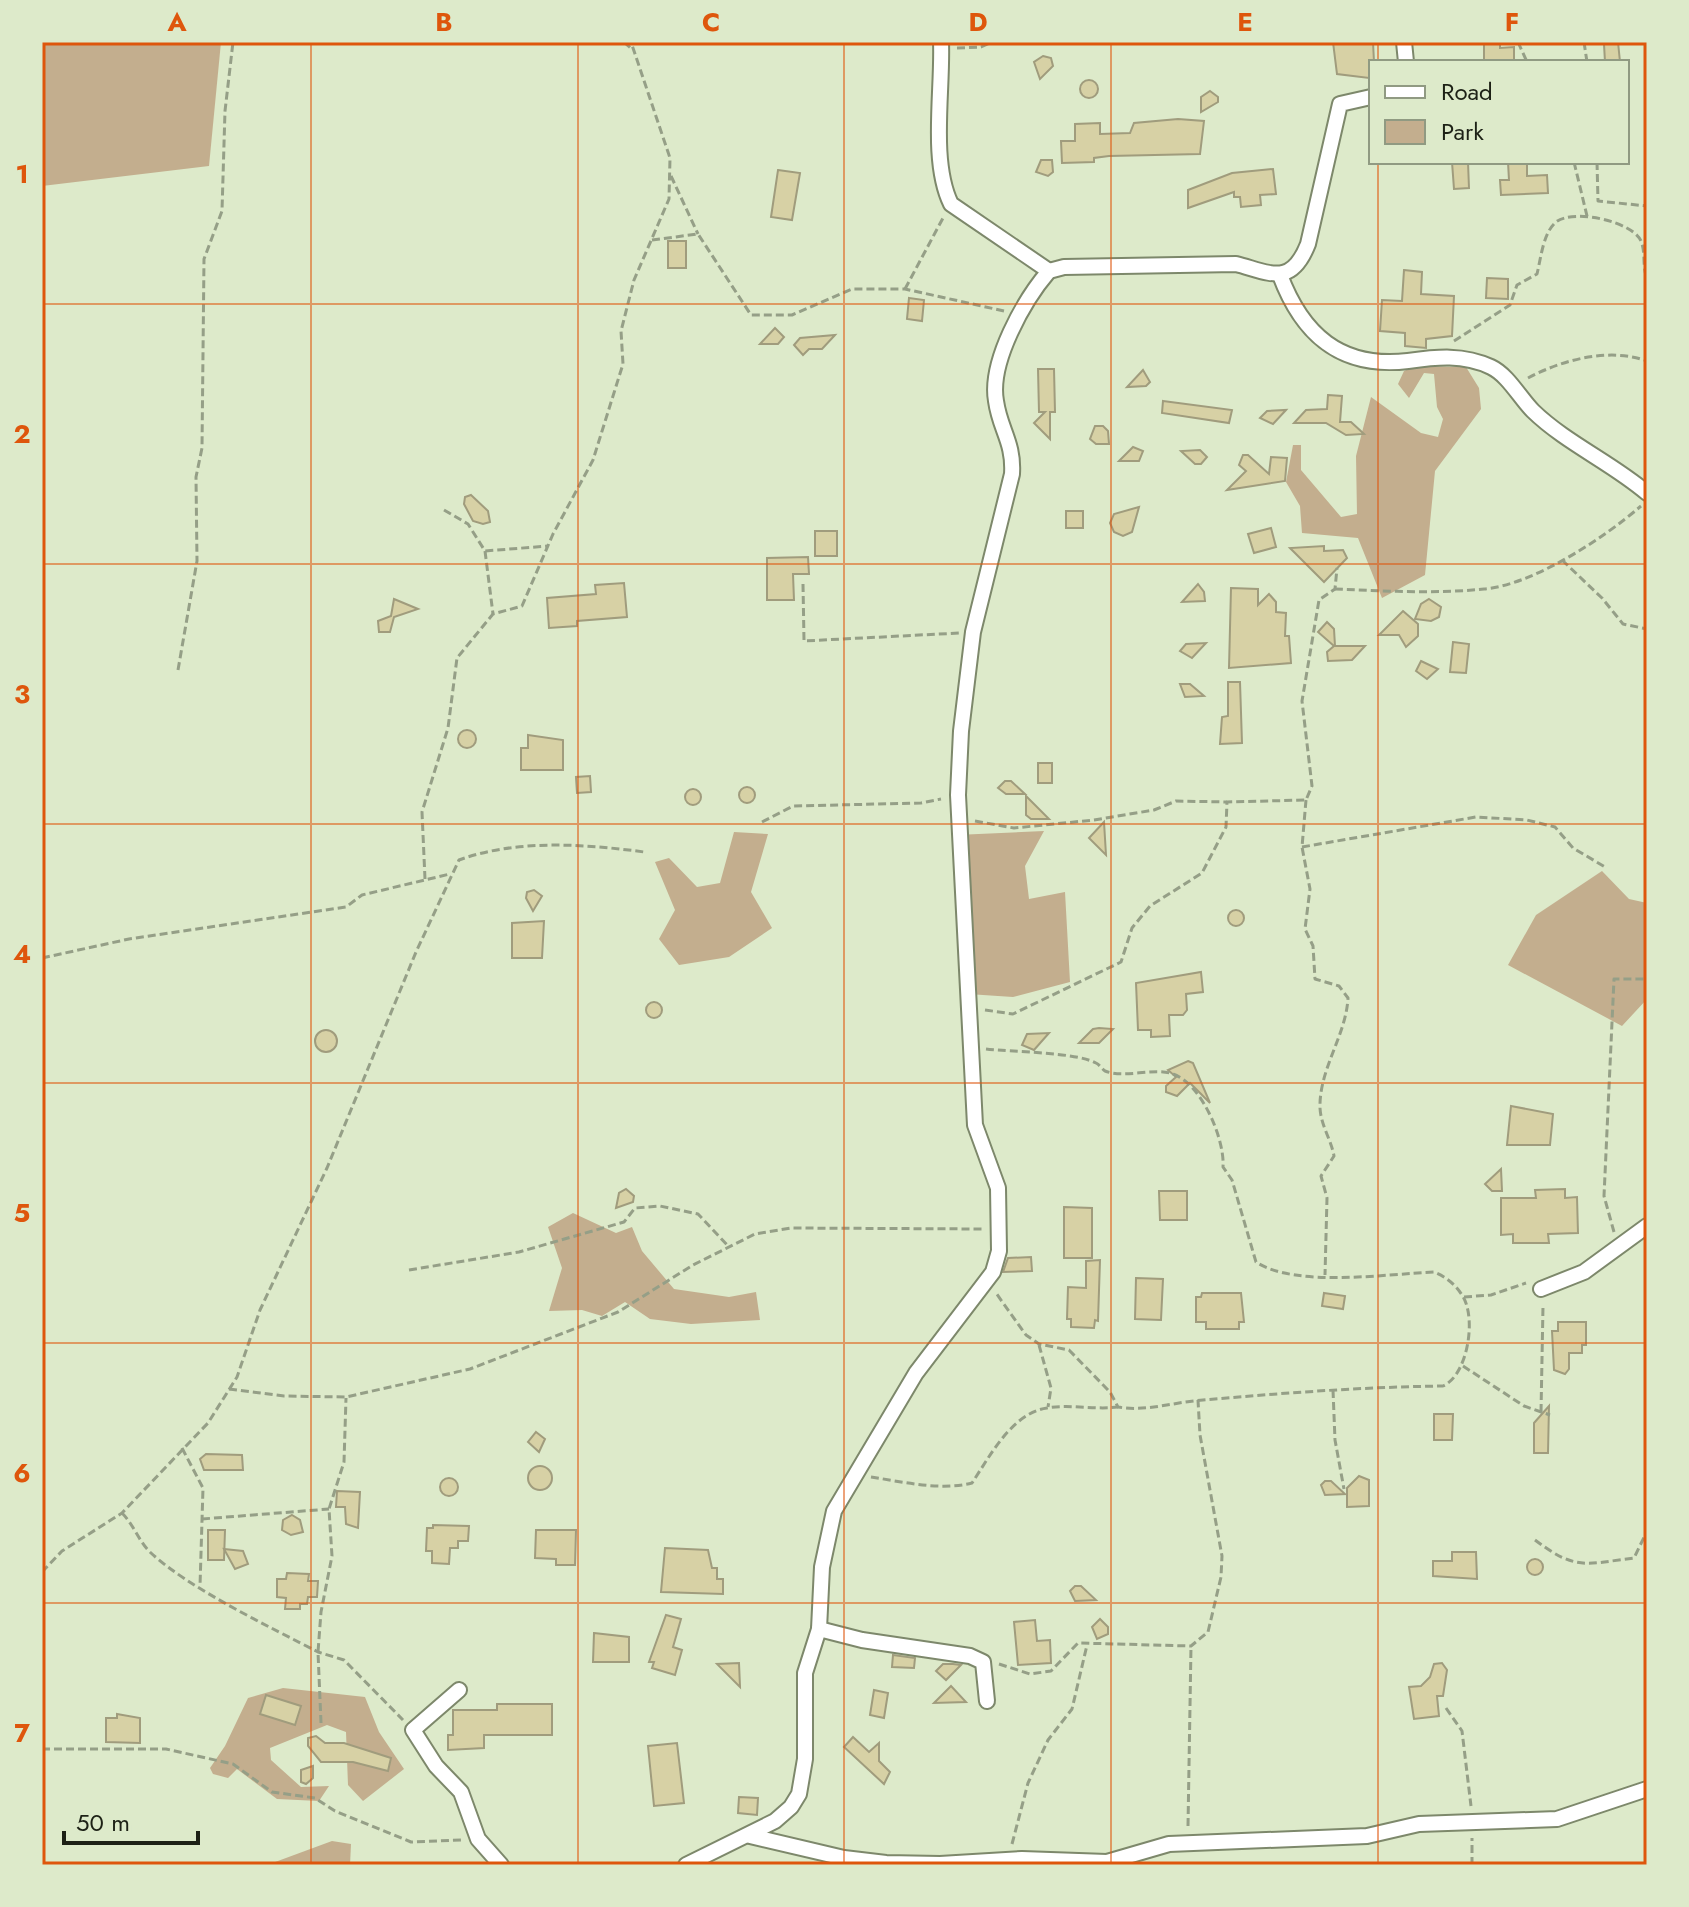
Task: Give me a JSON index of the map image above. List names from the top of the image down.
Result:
{
  "legend": ["Road", "Park"],
  "scale_bar": "50 m",
  "grid": {
    "columns": [
      "A",
      "B",
      "C",
      "D",
      "E",
      "F"
    ],
    "rows": [
      "1",
      "2",
      "3",
      "4",
      "5",
      "6",
      "7"
    ]
  }
}
